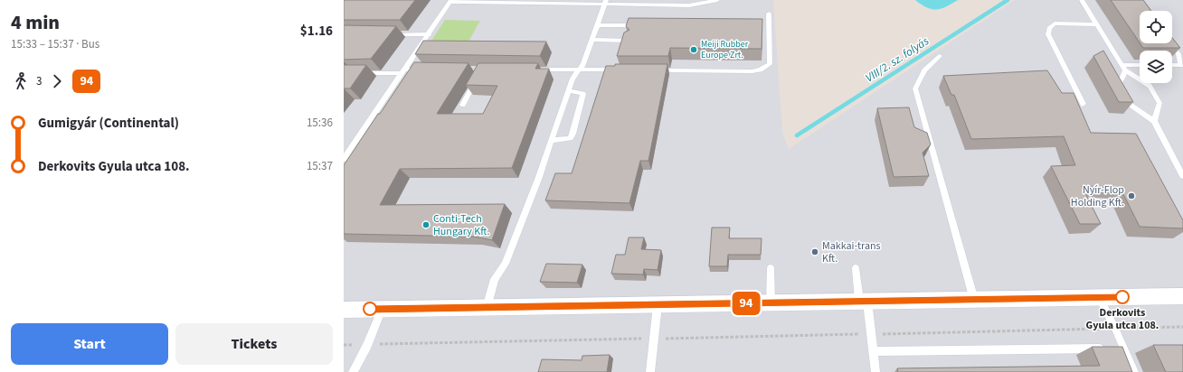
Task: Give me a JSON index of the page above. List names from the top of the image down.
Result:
{
  "water": ["VIII/2. sz. folyás"],
  "places": [
    "Meiji Rubber Europe Zrt.",
    "Nyír-Flop Holding Kft.",
    "Conti-Tech Hungary Kft.",
    "Makkai-trans Kft.",
    "Derkovits Gyula utca 108."
  ],
  "lines": ["bus line 94"],
  "page": {
    "heading": ["4 min", "15:33 – 15:37 · Bus", "$1.16"],
    "on_map": "94",
    "legs": ["3", "94"],
    "list": [
      {
        "name": "Gumigyár (Continental)",
        "value": "15:36"
      },
      {
        "name": "Derkovits Gyula utca 108.",
        "value": "15:37"
      }
    ],
    "buttons": ["Start", "Tickets"]
  }
}
